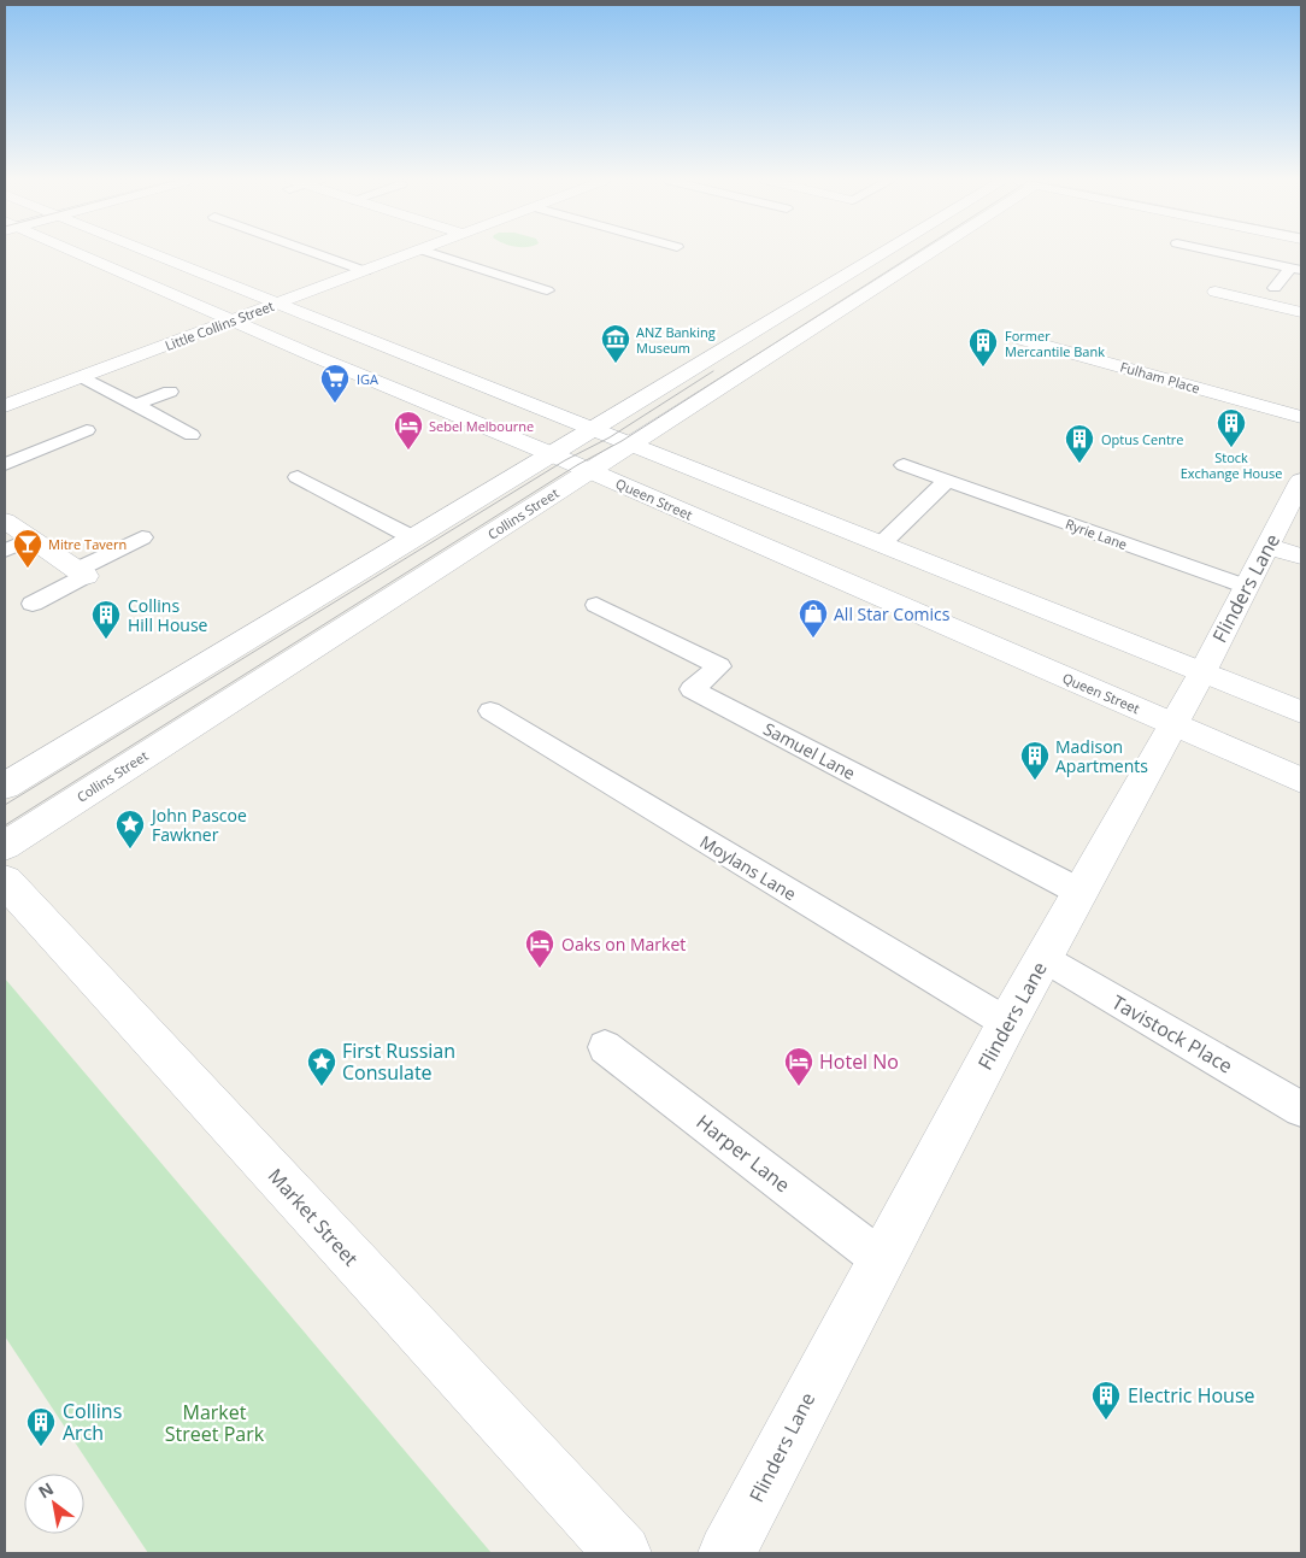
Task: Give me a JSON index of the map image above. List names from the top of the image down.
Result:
{
  "streets": {
    "street": [
      "Little Collins Street",
      "Fulham Place",
      "Queen Street",
      "Collins Street",
      "Flinders Lane",
      "Market Street"
    ],
    "lane": [
      "Ryrie Lane",
      "Samuel Lane",
      "Moylans Lane",
      "Tavistock Place",
      "Harper Lane"
    ]
  },
  "crossings": [
    ["Little Collins Street", "Queen Street"],
    ["Queen Street", "Collins Street"],
    ["Queen Street", "Flinders Lane"],
    ["Ryrie Lane", "Flinders Lane"],
    ["Flinders Lane", "Samuel Lane"],
    ["Flinders Lane", "Moylans Lane"],
    ["Flinders Lane", "Tavistock Place"],
    ["Flinders Lane", "Harper Lane"]
  ],
  "parks": ["Market Street Park"],
  "places": {
    "museum": ["ANZ Banking Museum"],
    "building": [
      "Former Mercantile Bank",
      "Stock Exchange House",
      "Optus Centre",
      "Collins Hill House",
      "Madison Apartments",
      "Electric House",
      "Collins Arch"
    ],
    "supermarket": ["IGA"],
    "hotel": ["Sebel Melbourne", "Oaks on Market", "Hotel No"],
    "bar": ["Mitre Tavern"],
    "shop": ["All Star Comics"],
    "place": ["John Pascoe Fawkner", "First Russian Consulate"]
  },
  "north": "top left"
}
